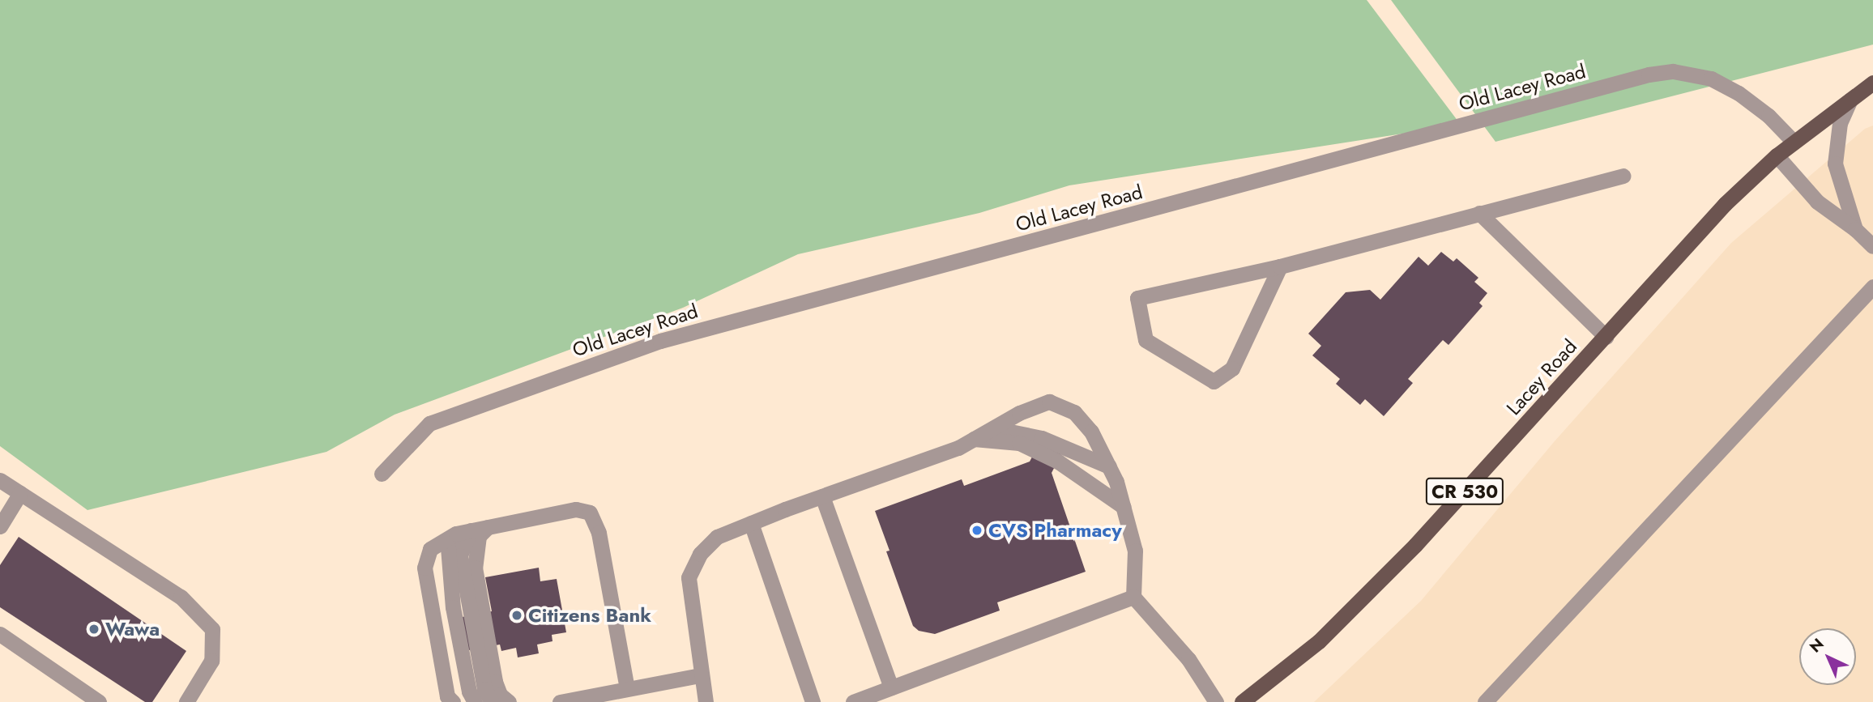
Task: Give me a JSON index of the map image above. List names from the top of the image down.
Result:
{
  "streets": {
    "main road": ["Lacey Road", "CR 530"],
    "street": ["Old Lacey Road"]
  },
  "crossings": [
    ["Old Lacey Road", "Lacey Road"]
  ],
  "places": ["CVS Pharmacy", "Citizens Bank", "Wawa"],
  "north": "top left"
}
